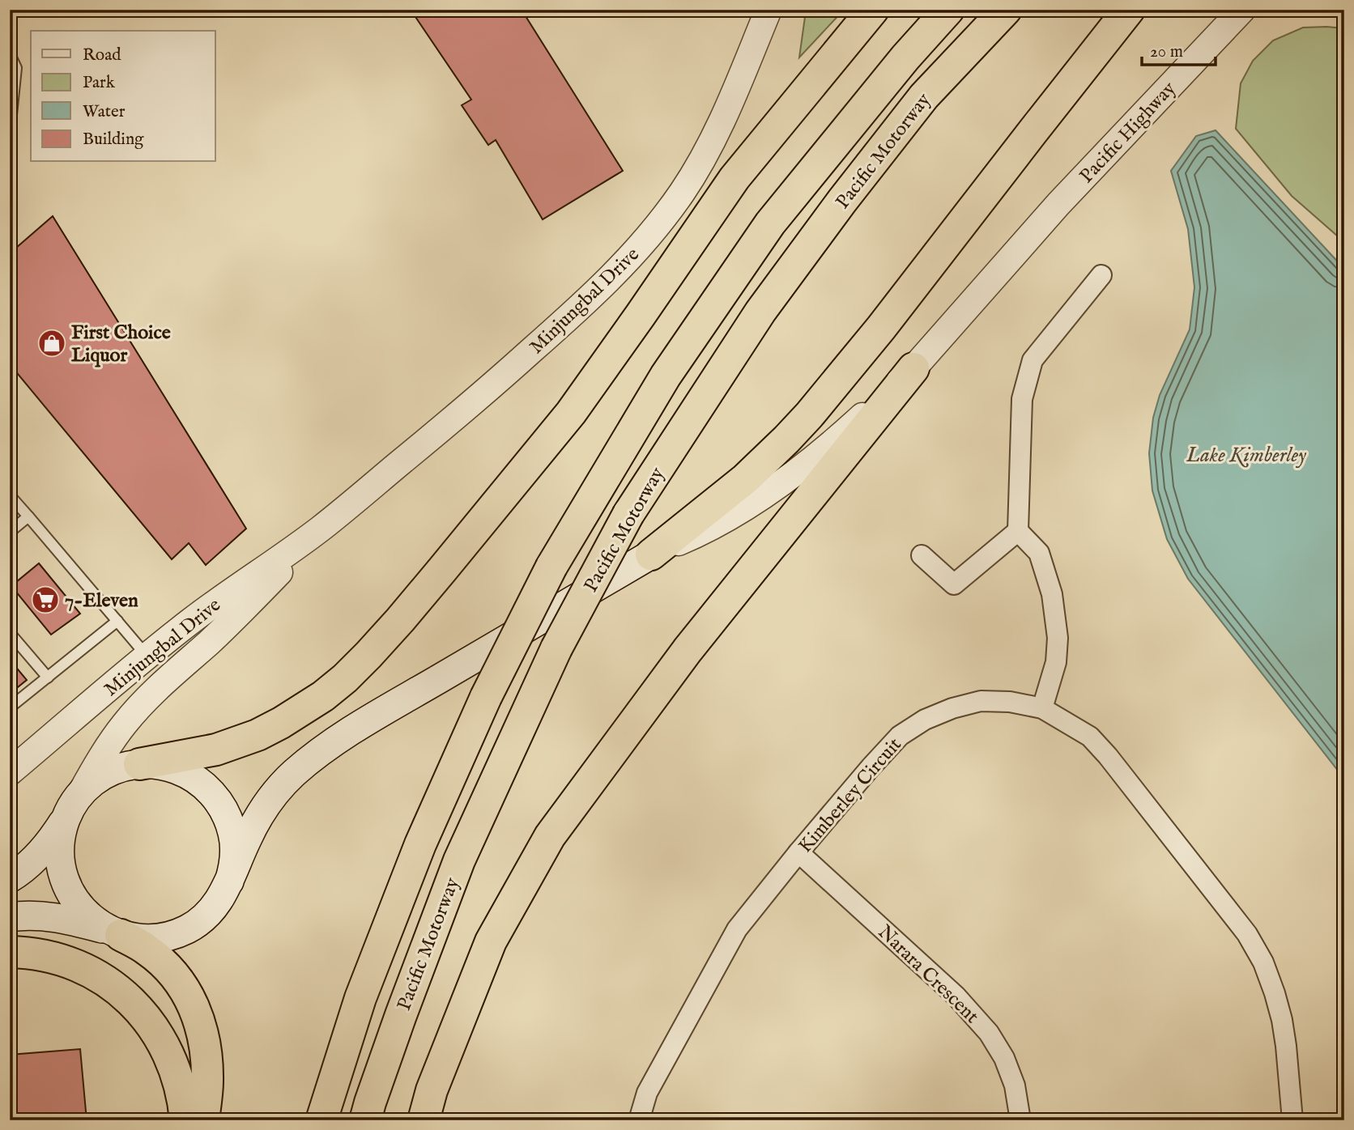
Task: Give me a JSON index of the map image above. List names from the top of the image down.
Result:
{
  "streets": {
    "highway": ["Pacific Motorway"],
    "main road": ["Minjungbal Drive"],
    "street": ["Pacific Highway", "Kimberley Circuit", "Narara Crescent"]
  },
  "crossings": [
    ["Kimberley Circuit", "Narara Crescent"]
  ],
  "water": ["Lake Kimberley"],
  "places": {
    "shop": ["First Choice Liquor"],
    "supermarket": ["7-Eleven"]
  },
  "legend": [
    "Road",
    "Park",
    "Water",
    "Building"
  ],
  "scale_bar": "20 m"
}
